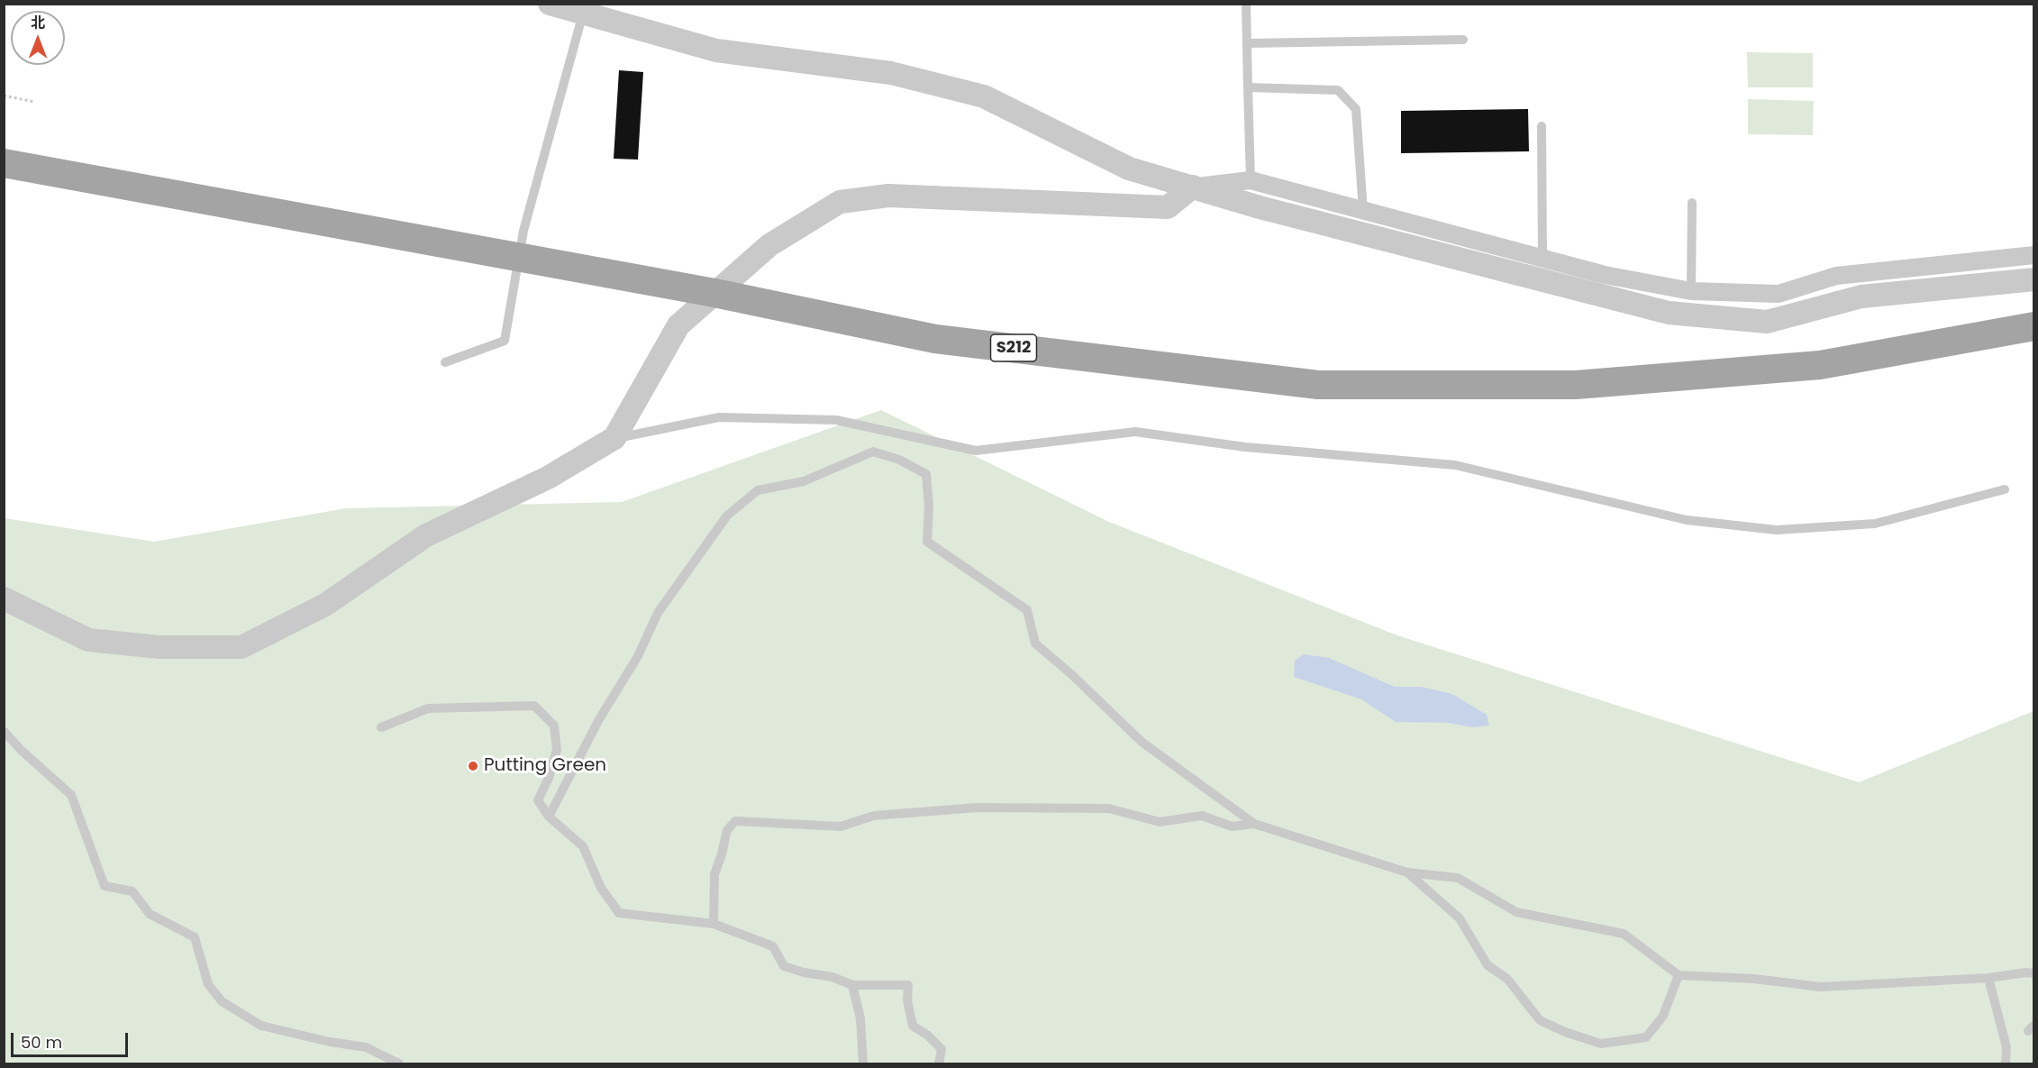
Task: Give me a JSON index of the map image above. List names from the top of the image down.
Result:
{
  "streets": {
    "main road": ["S212"]
  },
  "places": ["Putting Green"],
  "scale_bar": "50 m",
  "north": "top"
}
